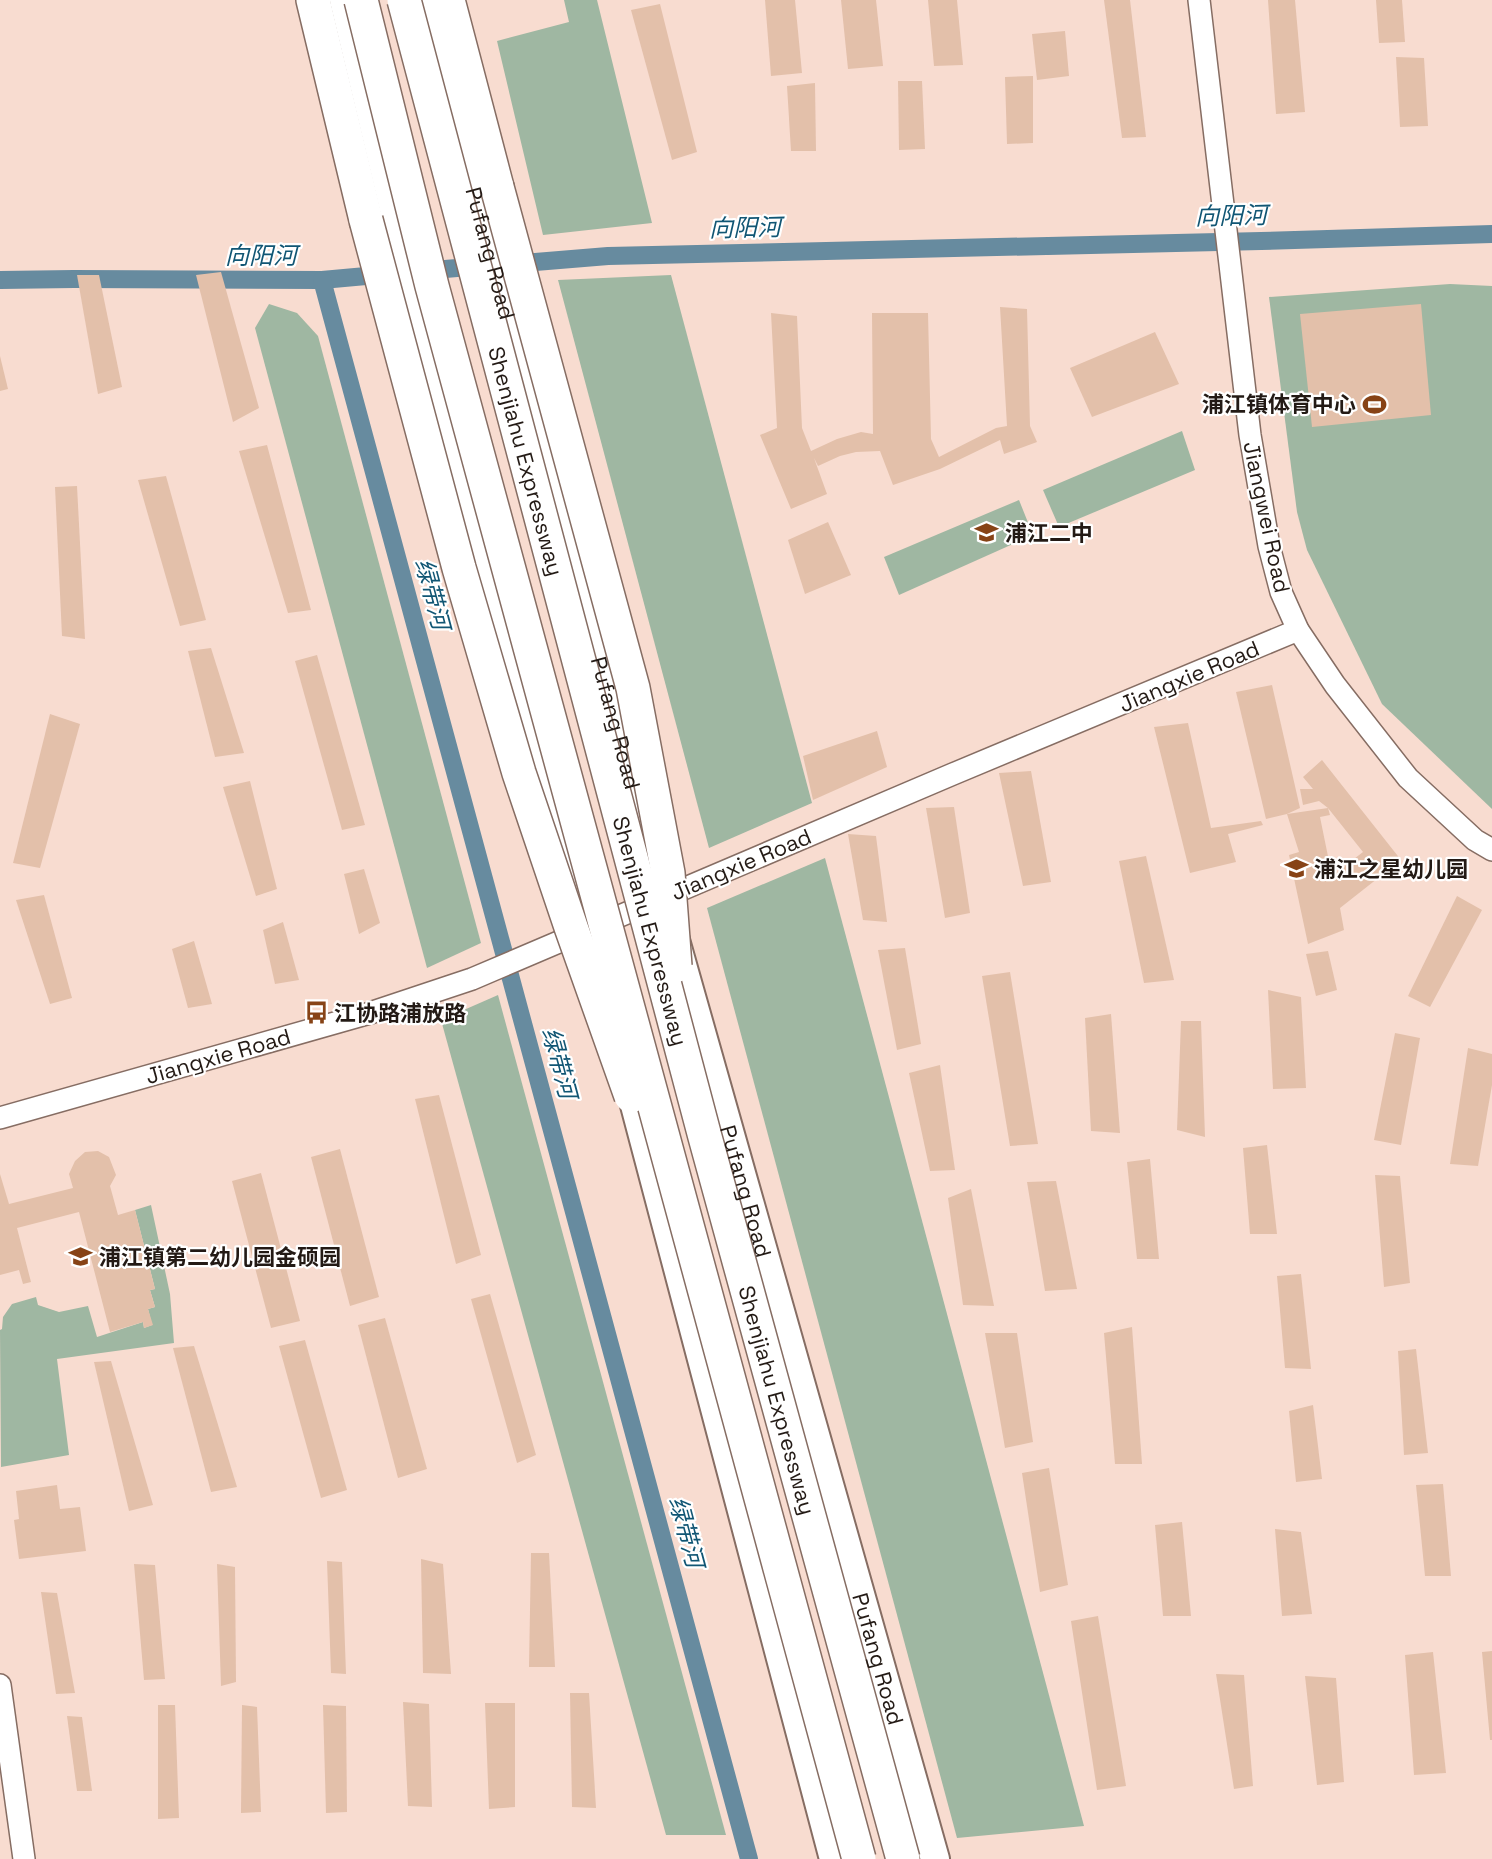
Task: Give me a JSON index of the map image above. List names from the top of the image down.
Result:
{
  "streets": {
    "highway": ["Shenjiahu Expressway"],
    "main road": ["Pufang Road"],
    "street": ["Jiangwei Road", "Jiangxie Road"]
  },
  "crossings": [
    ["Pufang Road", "Jiangxie Road"],
    ["Jiangwei Road", "Jiangxie Road"]
  ],
  "water": ["向阳河", "绿带河"],
  "places": {
    "sports": ["浦江镇体育中心"],
    "school or university": ["浦江二中", "浦江之星幼儿园", "浦江镇第二幼儿园金硕园"],
    "bus stop": ["江协路浦放路"]
  }
}
